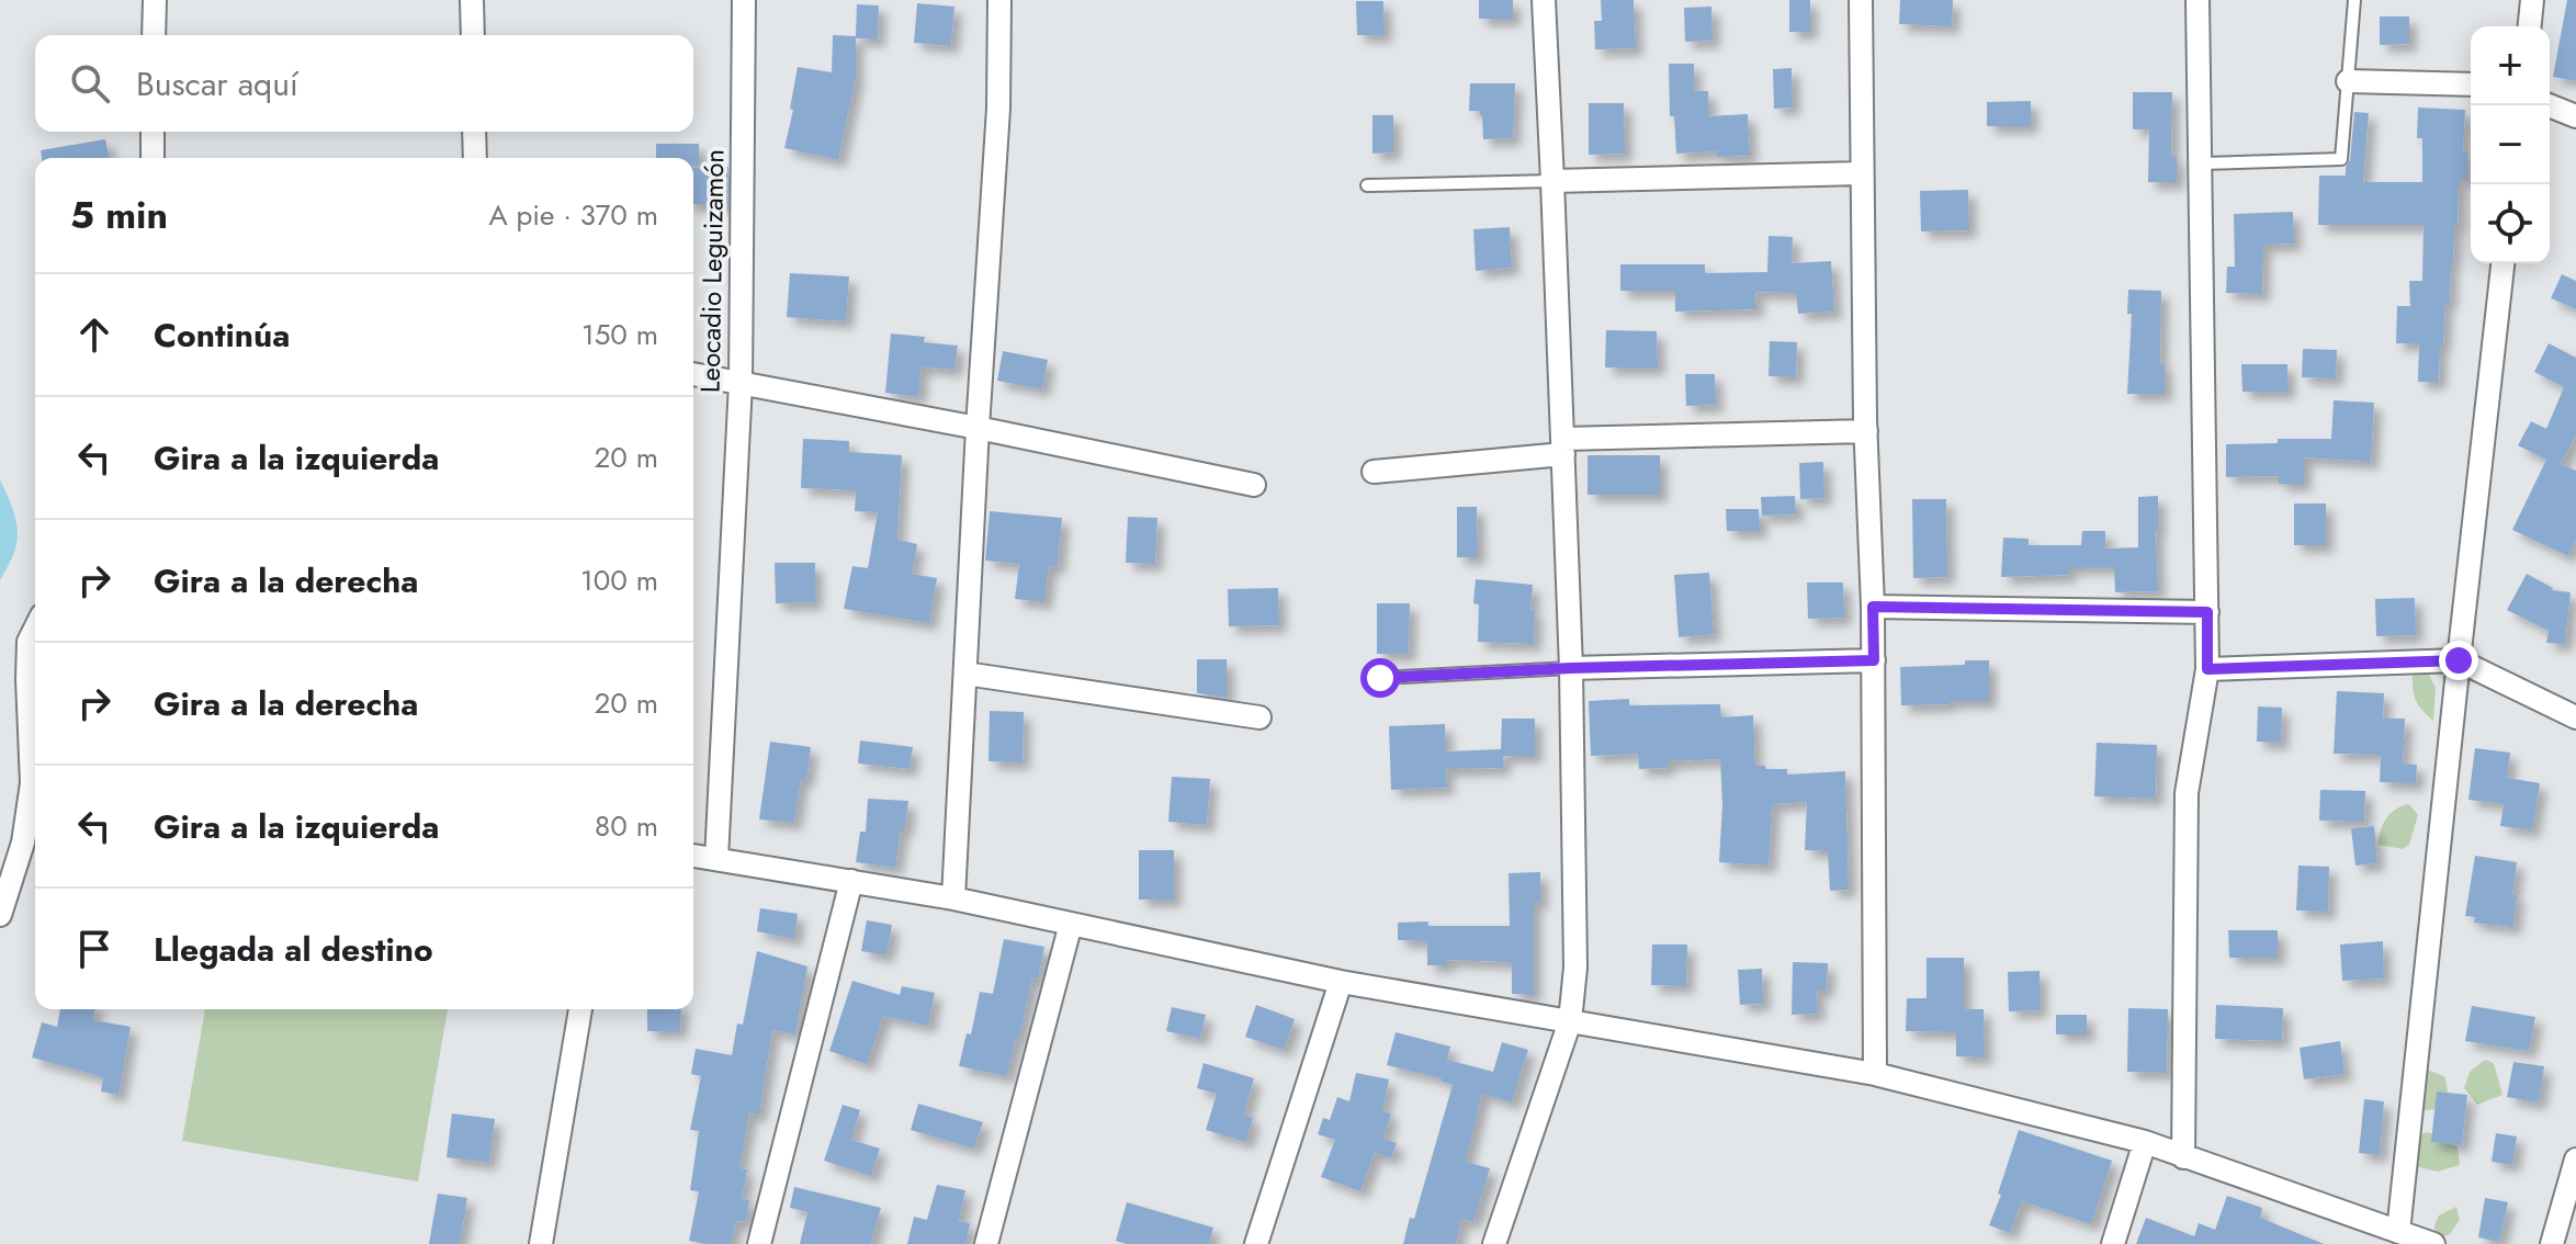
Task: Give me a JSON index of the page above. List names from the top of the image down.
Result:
{
  "streets": {
    "street": ["Leocadio Leguizamón"]
  },
  "page": {
    "map_buttons": ["+", "−"],
    "search": "Buscar aquí",
    "heading": ["5 min", "A pie · 370 m"],
    "list": [
      ["Continúa", "150 m"],
      ["Gira a la izquierda", "20 m"],
      ["Gira a la derecha", "100 m"],
      ["Gira a la derecha", "20 m"],
      ["Gira a la izquierda", "80 m"],
      "Llegada al destino"
    ]
  }
}
